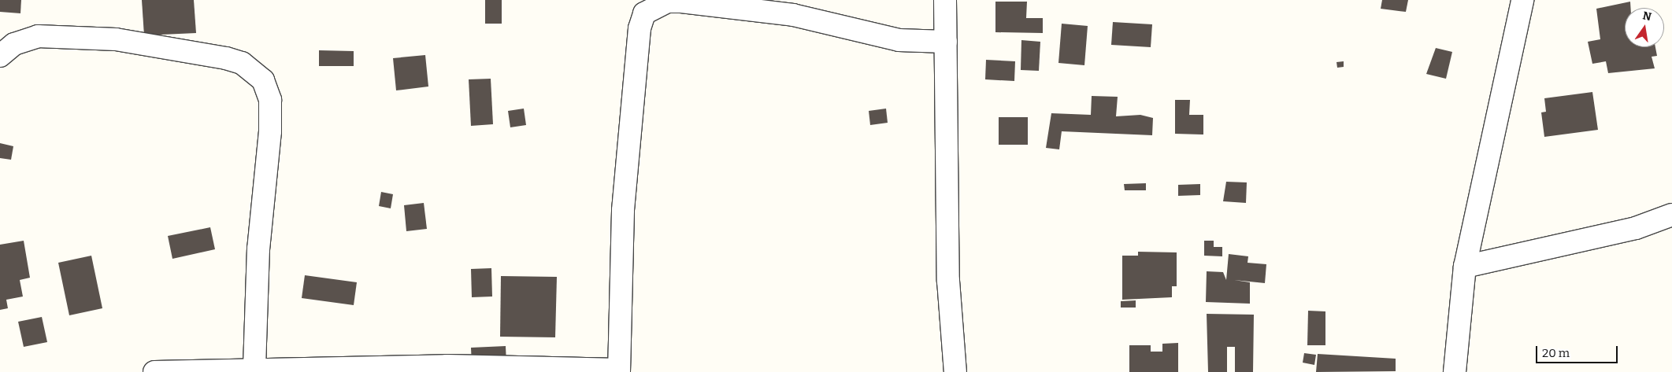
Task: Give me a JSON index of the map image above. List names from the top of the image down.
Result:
{
  "scale_bar": "20 m",
  "north": "top"
}
